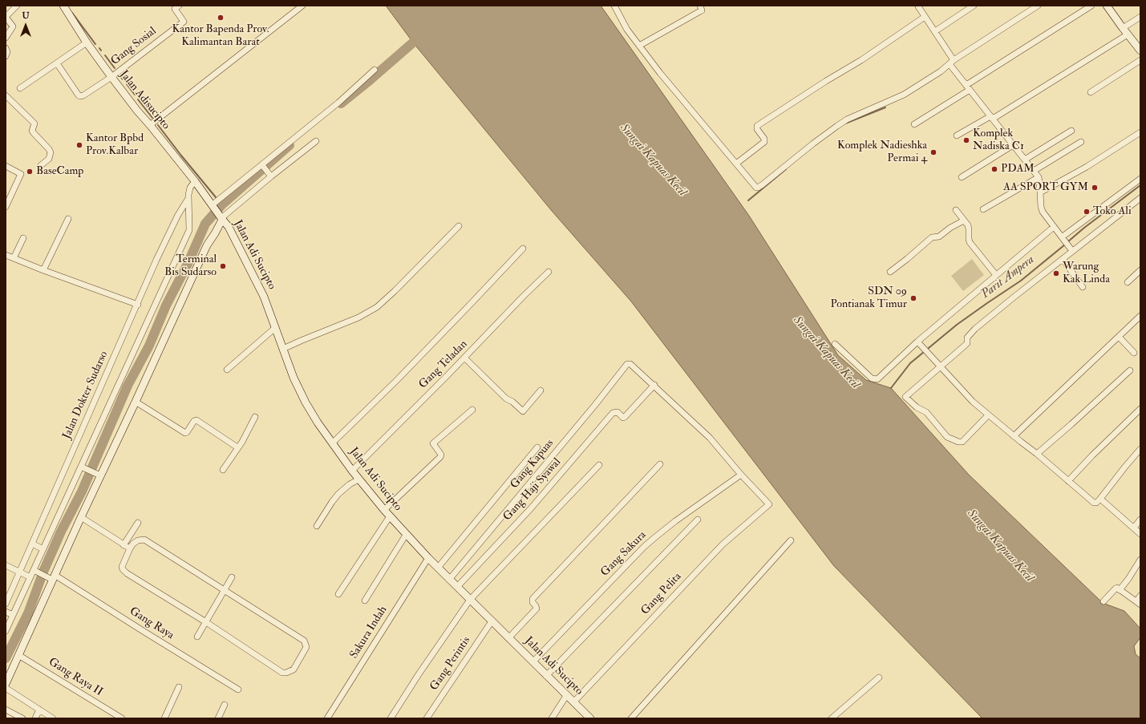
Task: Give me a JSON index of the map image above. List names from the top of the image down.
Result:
{
  "streets": {
    "main road": ["Jalan Adisucipto", "Jalan Adi Sucipto"],
    "street": [
      "Gang Sosial",
      "Gang Teladan",
      "Jalan Dokter Sudarso",
      "Gang Kapuas",
      "Gang Haji Syawal",
      "Gang Sakura",
      "Gang Pelita",
      "Gang Raya",
      "Sakura Indah",
      "Gang Perintis",
      "Gang Raya II"
    ]
  },
  "crossings": [
    ["Gang Sosial", "Jalan Adisucipto"],
    ["Jalan Adisucipto", "Jalan Adi Sucipto"],
    ["Jalan Adi Sucipto", "Gang Teladan"],
    ["Jalan Adi Sucipto", "Gang Kapuas"],
    ["Jalan Adi Sucipto", "Gang Haji Syawal"],
    ["Jalan Adi Sucipto", "Gang Sakura"],
    ["Jalan Adi Sucipto", "Gang Pelita"],
    ["Jalan Adi Sucipto", "Sakura Indah"],
    ["Jalan Adi Sucipto", "Gang Perintis"],
    ["Gang Kapuas", "Gang Haji Syawal"],
    ["Gang Sakura", "Gang Pelita"]
  ],
  "water": ["Sungai Kapuas Kecil", "Parit Ampera"],
  "places": [
    "Kantor Bapenda Prov. Kalimantan Barat",
    "Komplek Nadiska C1",
    "Kantor Bpbd Prov.Kalbar",
    "Komplek Nadieshka Permai 4",
    "PDAM",
    "BaseCamp",
    "AA SPORT GYM",
    "Toko Ali",
    "Terminal Bis Sudarso",
    "Warung Kak Linda",
    "SDN 09 Pontianak Timur"
  ],
  "north": "top"
}
